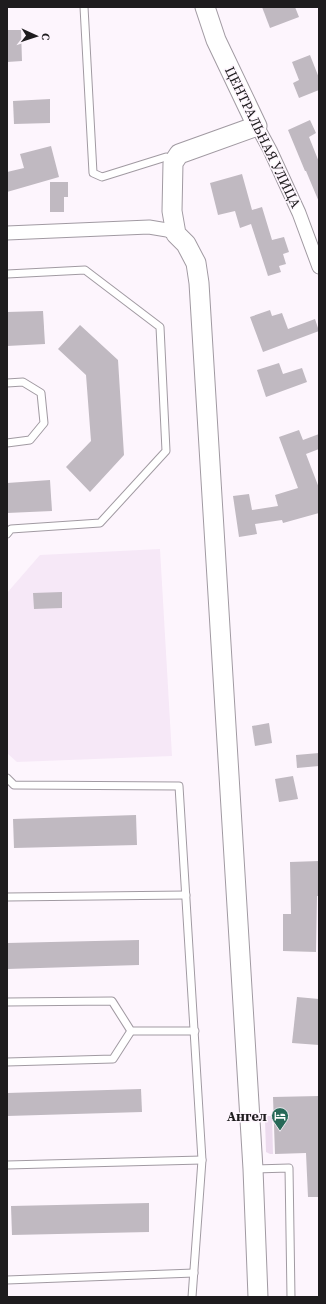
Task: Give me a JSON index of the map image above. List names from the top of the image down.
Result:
{
  "streets": {
    "street": ["ЦЕНТРАЛЬНАЯ УЛИЦА"]
  },
  "places": {
    "hotel": ["Ангел"]
  },
  "north": "right"
}
